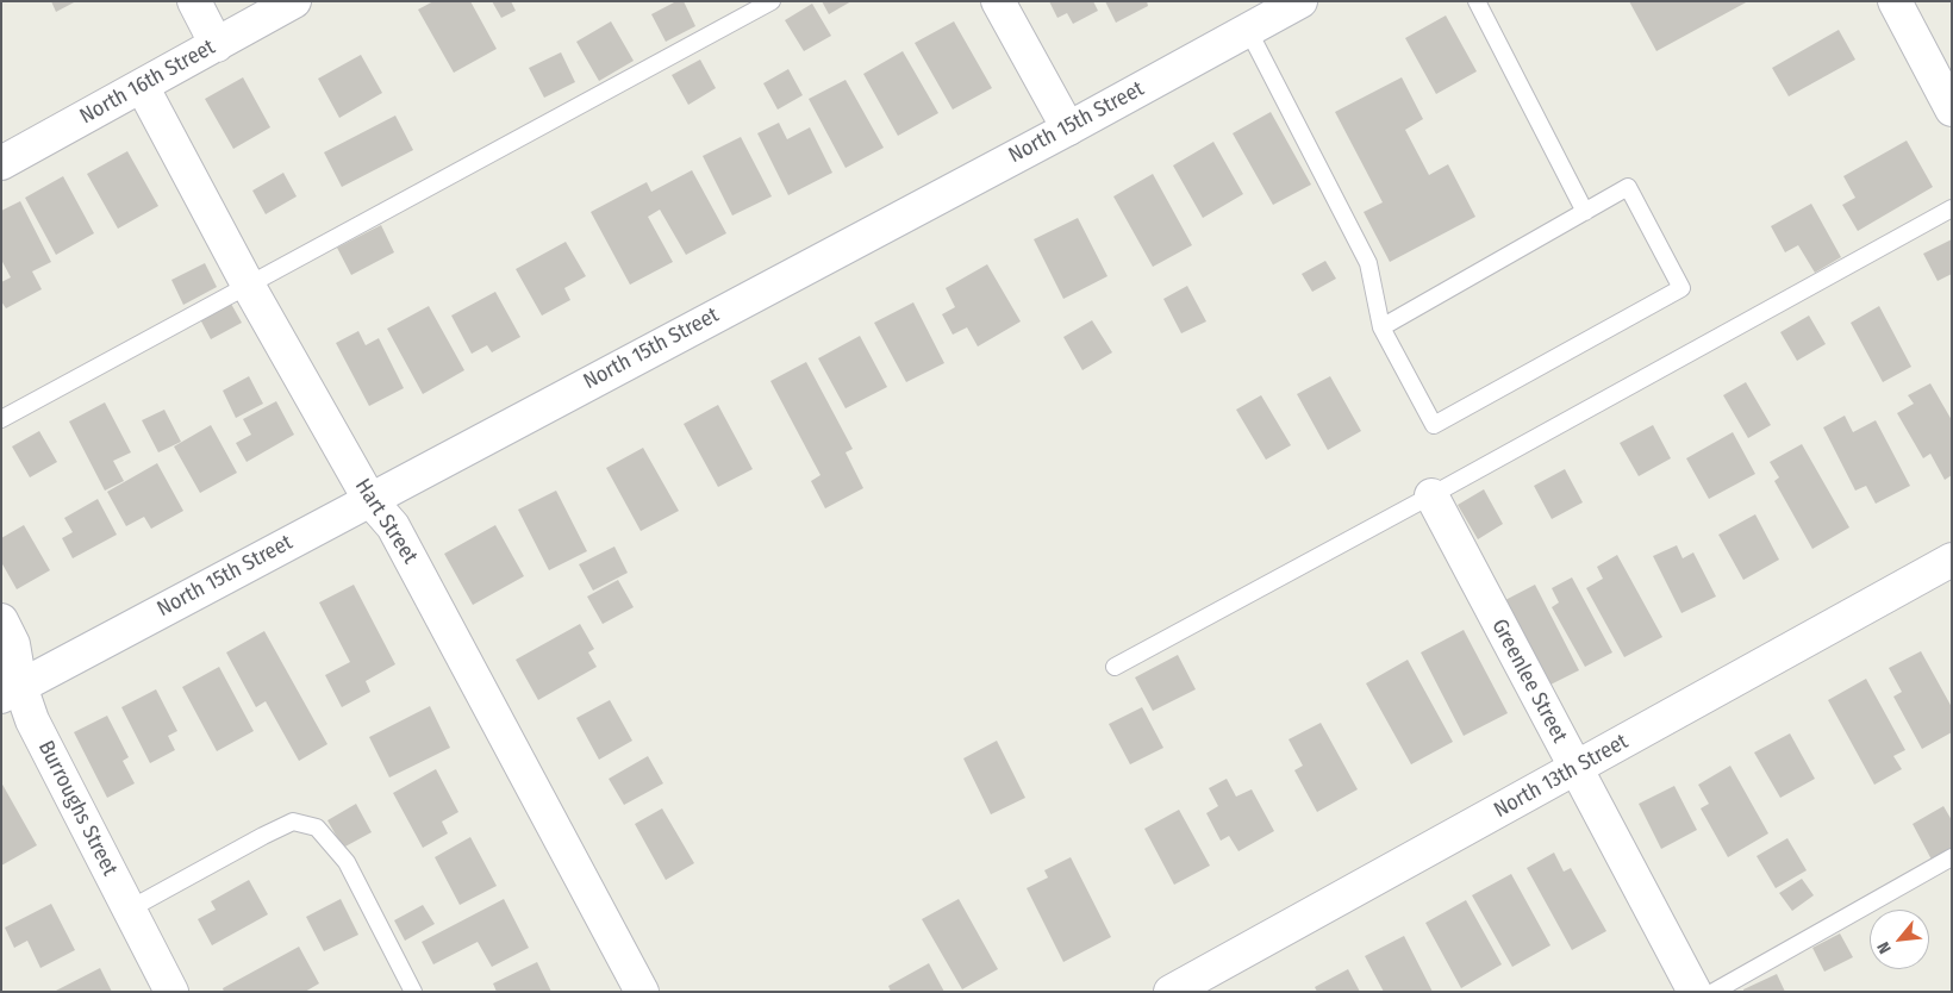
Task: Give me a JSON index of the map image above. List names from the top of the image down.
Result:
{
  "streets": {
    "street": [
      "North 16th Street",
      "North 15th Street",
      "Hart Street",
      "Greenlee Street",
      "North 13th Street",
      "Burroughs Street"
    ]
  },
  "crossings": [
    ["North 16th Street", "Hart Street"],
    ["North 15th Street", "Hart Street"],
    ["North 15th Street", "Burroughs Street"],
    ["Greenlee Street", "North 13th Street"]
  ],
  "north": "bottom left"
}
